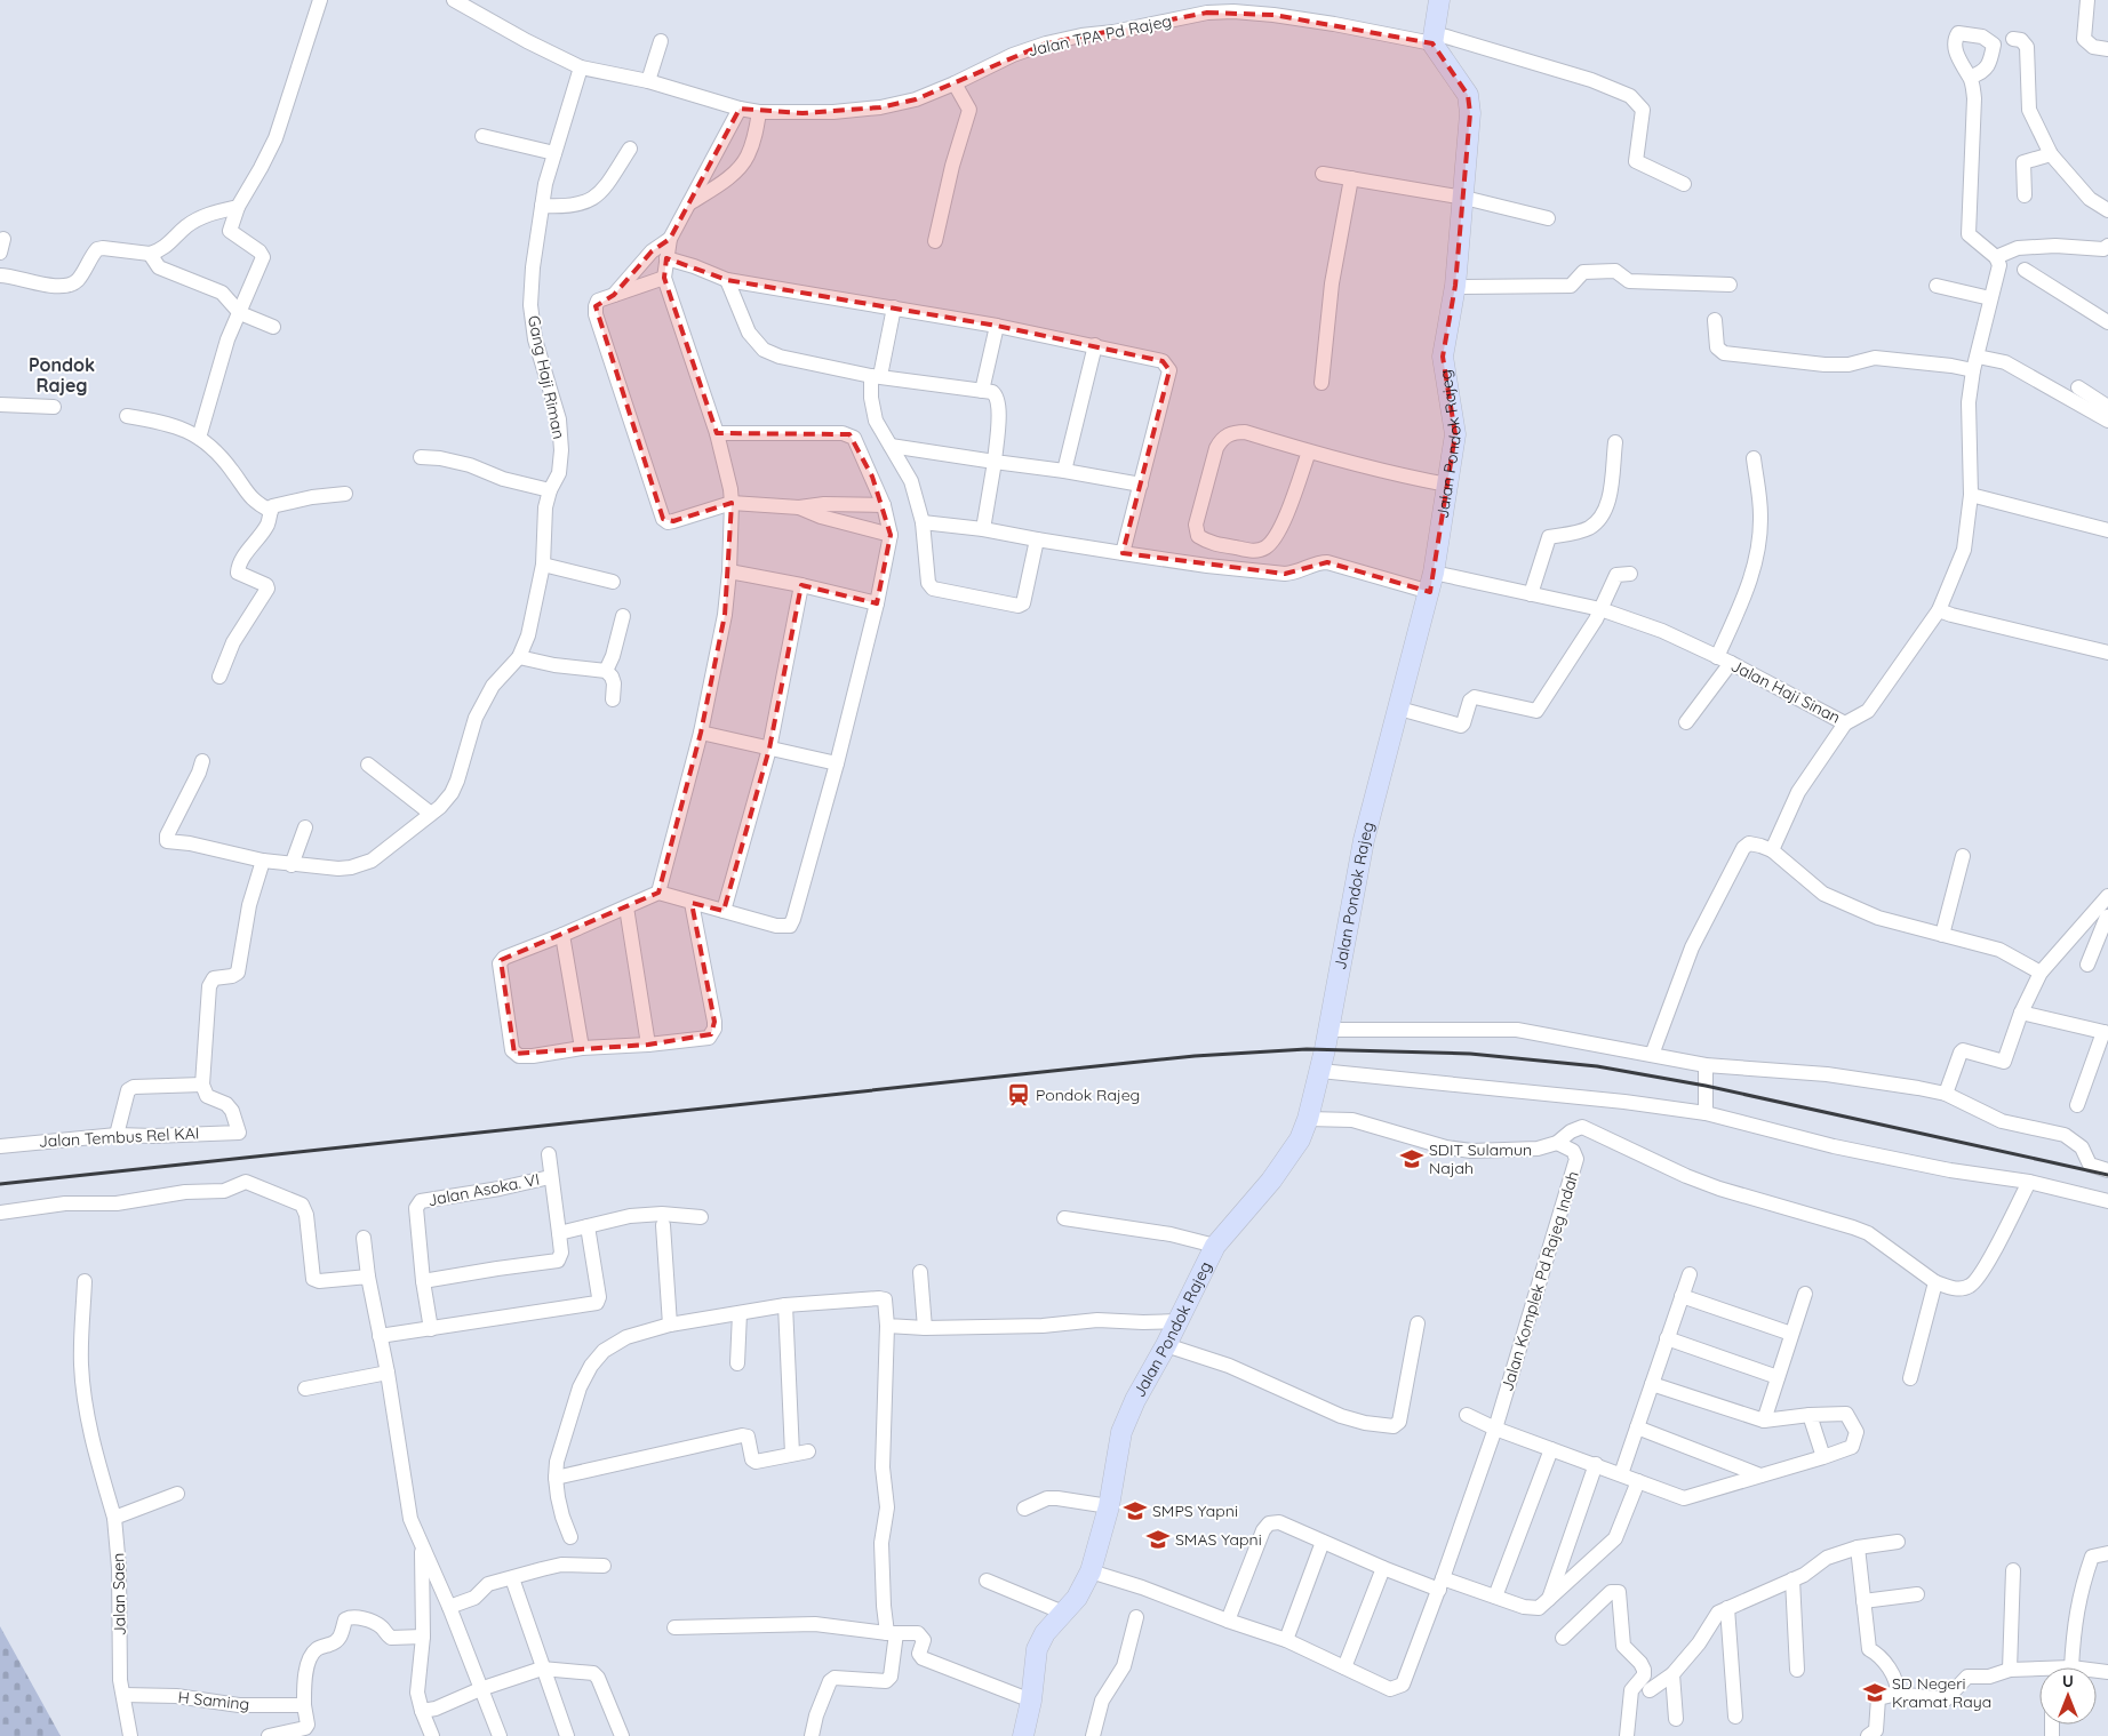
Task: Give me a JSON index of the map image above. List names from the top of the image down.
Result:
{
  "streets": {
    "main road": ["Jalan Pondok Rajeg"],
    "street": [
      "Jalan TPA Pd Rajeg",
      "Gang Haji Riman",
      "Jalan Haji Sinan",
      "Jalan Tembus Rel KAI",
      "Jalan Asoka. VI",
      "Jalan Komplek Pd Rajeg Indah",
      "Jalan Saen",
      "H Saming"
    ]
  },
  "crossings": [
    ["Jalan TPA Pd Rajeg", "Gang Haji Riman"],
    ["Jalan TPA Pd Rajeg", "Jalan Pondok Rajeg"],
    ["Jalan Pondok Rajeg", "Jalan Haji Sinan"],
    ["Jalan Pondok Rajeg", "Jalan Komplek Pd Rajeg Indah"],
    ["Jalan Saen", "H Saming"]
  ],
  "districts": ["Pondok Rajeg"],
  "places": {
    "station": ["Pondok Rajeg"],
    "school or university": [
      "SDIT Sulamun Najah",
      "SMPS Yapni",
      "SMAS Yapni",
      "SD Negeri Kramat Raya"
    ]
  },
  "north": "top"
}
